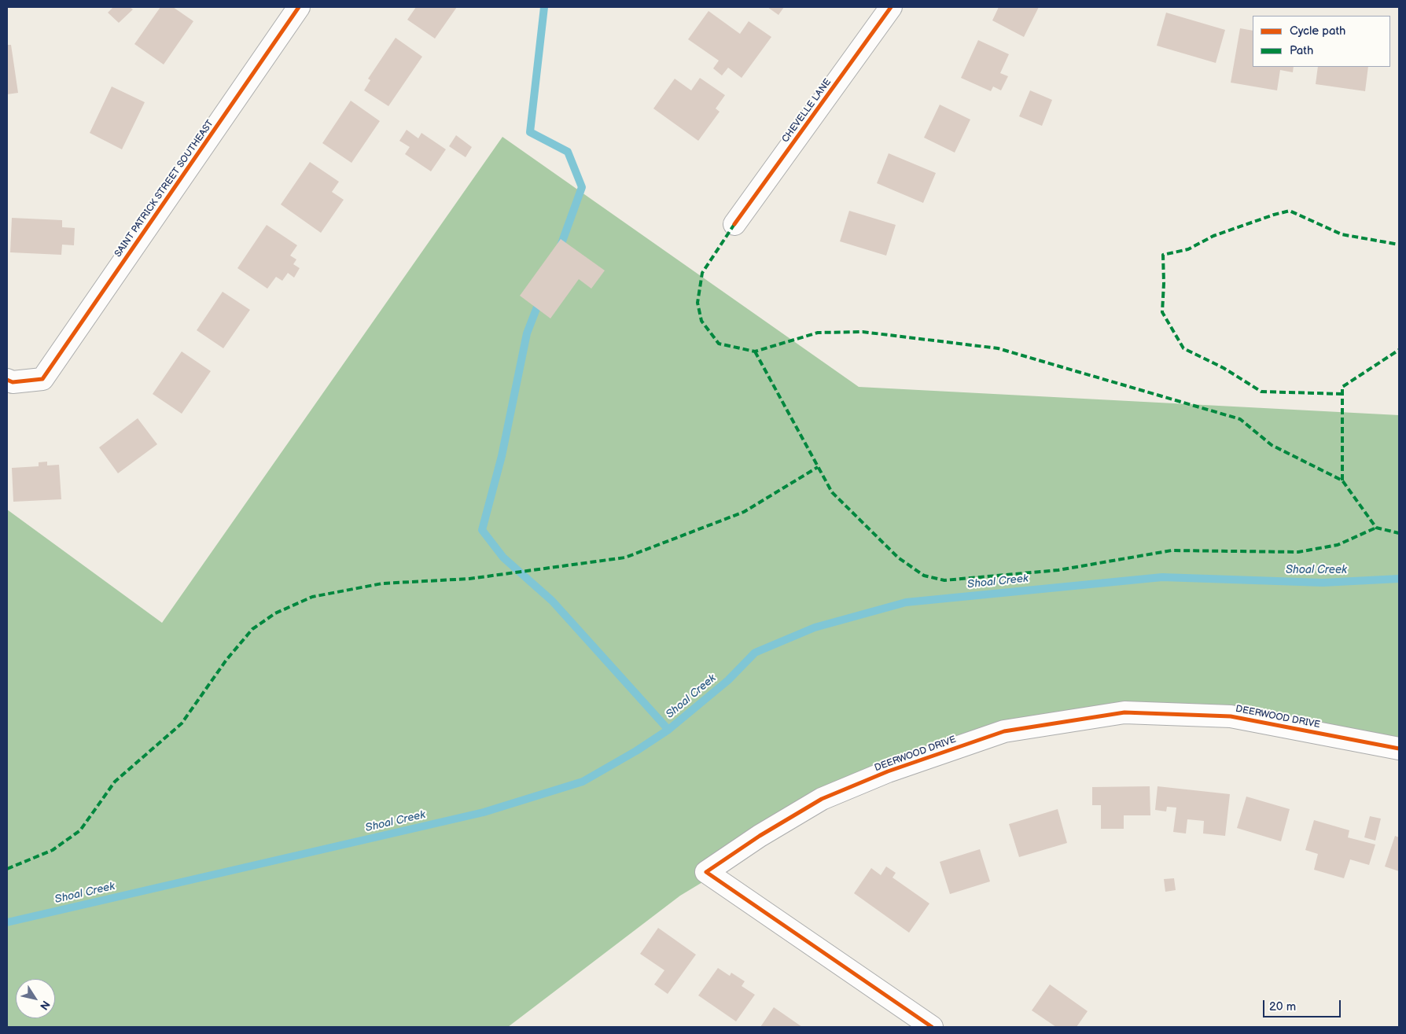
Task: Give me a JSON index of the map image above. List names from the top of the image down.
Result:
{
  "streets": {
    "street": ["CHEVELLE LANE", "SAINT PATRICK STREET SOUTHEAST", "DEERWOOD DRIVE"]
  },
  "water": ["Shoal Creek"],
  "legend": ["Cycle path", "Path"],
  "scale_bar": "20 m",
  "north": "bottom right"
}
